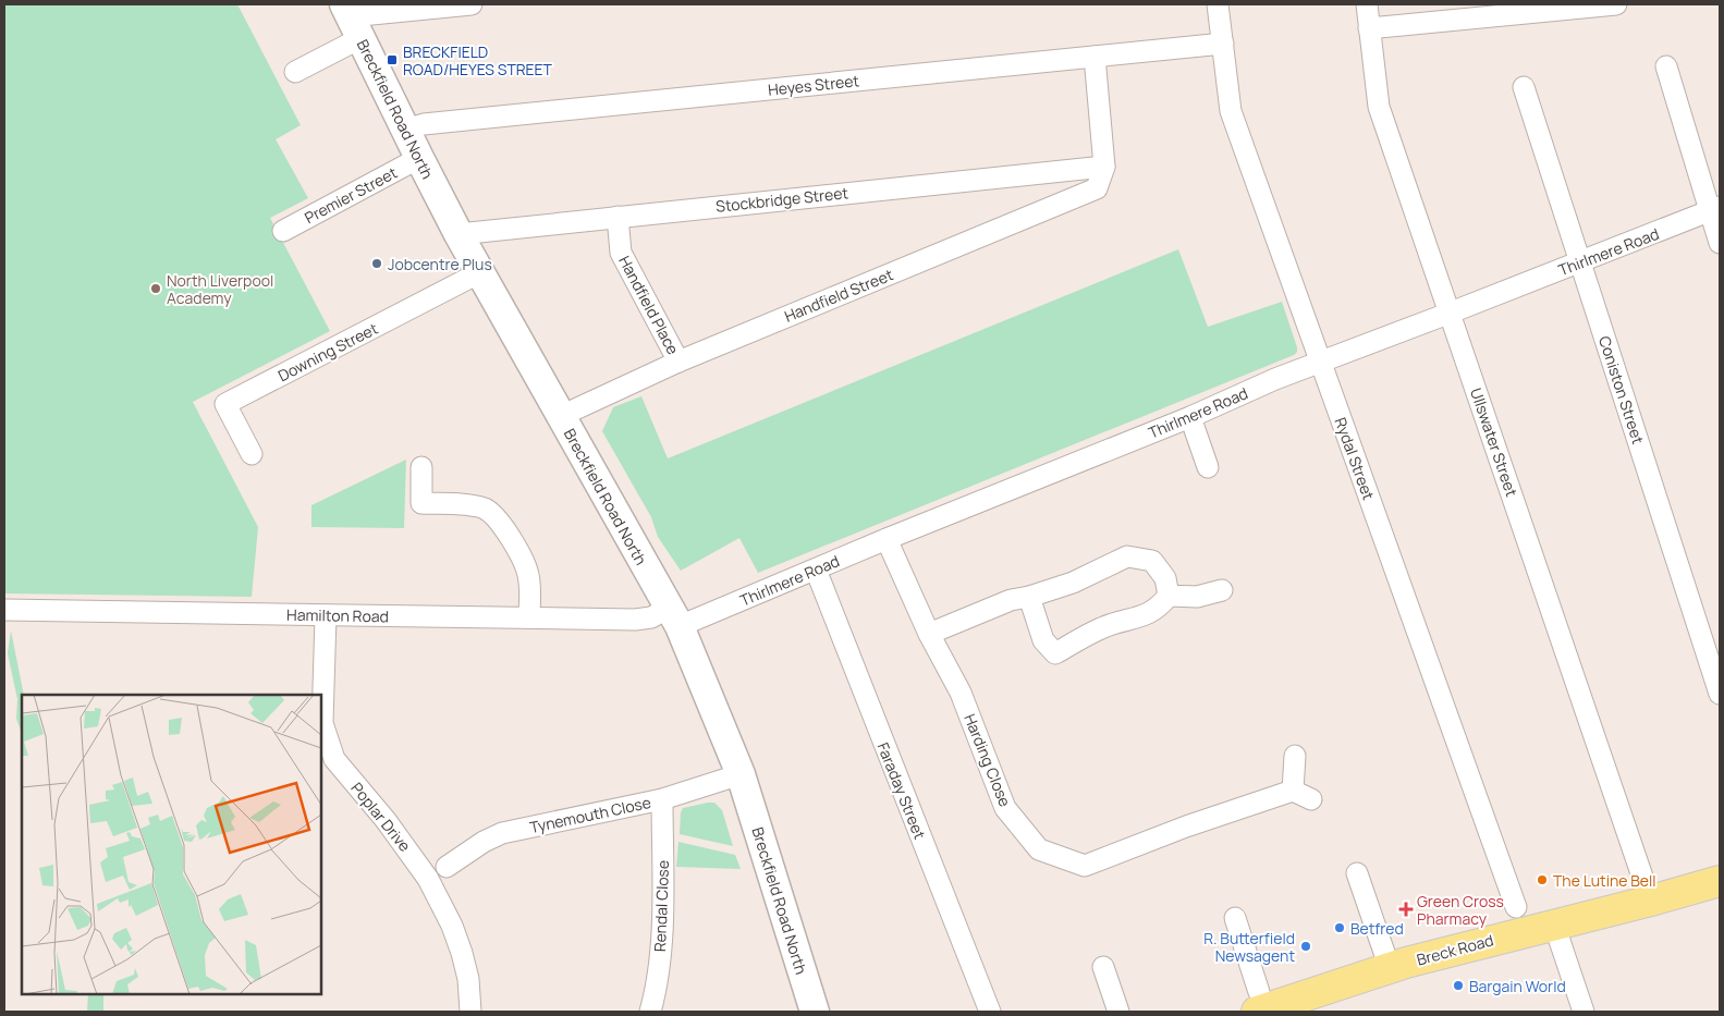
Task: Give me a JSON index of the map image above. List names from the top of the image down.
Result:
{
  "streets": {
    "main road": ["Breck Road"],
    "street": [
      "Heyes Street",
      "Breckfield Road North",
      "Premier Street",
      "Stockbridge Street",
      "Thirlmere Road",
      "Handfield Street",
      "Handfield Place",
      "Downing Street",
      "Coniston Street",
      "Ullswater Street",
      "Rydal Street",
      "Hamilton Road",
      "Harding Close",
      "Faraday Street",
      "Tynemouth Close",
      "Poplar Drive",
      "Rendal Close"
    ]
  },
  "crossings": [
    ["Heyes Street", "Breckfield Road North"],
    ["Heyes Street", "Rydal Street"],
    ["Breckfield Road North", "Premier Street"],
    ["Breckfield Road North", "Stockbridge Street"],
    ["Breckfield Road North", "Thirlmere Road"],
    ["Breckfield Road North", "Handfield Street"],
    ["Breckfield Road North", "Downing Street"],
    ["Breckfield Road North", "Hamilton Road"],
    ["Breckfield Road North", "Tynemouth Close"],
    ["Stockbridge Street", "Handfield Street"],
    ["Stockbridge Street", "Handfield Place"],
    ["Thirlmere Road", "Coniston Street"],
    ["Thirlmere Road", "Ullswater Street"],
    ["Thirlmere Road", "Rydal Street"],
    ["Thirlmere Road", "Hamilton Road"],
    ["Thirlmere Road", "Harding Close"],
    ["Thirlmere Road", "Faraday Street"],
    ["Handfield Street", "Handfield Place"],
    ["Hamilton Road", "Poplar Drive"],
    ["Tynemouth Close", "Rendal Close"]
  ],
  "places": {
    "transit": ["BRECKFIELD ROAD/HEYES STREET"],
    "other": [
      "Jobcentre Plus",
      "North Liverpool Academy",
      "The Lutine Bell",
      "Betfred",
      "R. Butterfield Newsagent",
      "Bargain World"
    ],
    "health": ["Green Cross Pharmacy"]
  }
}
